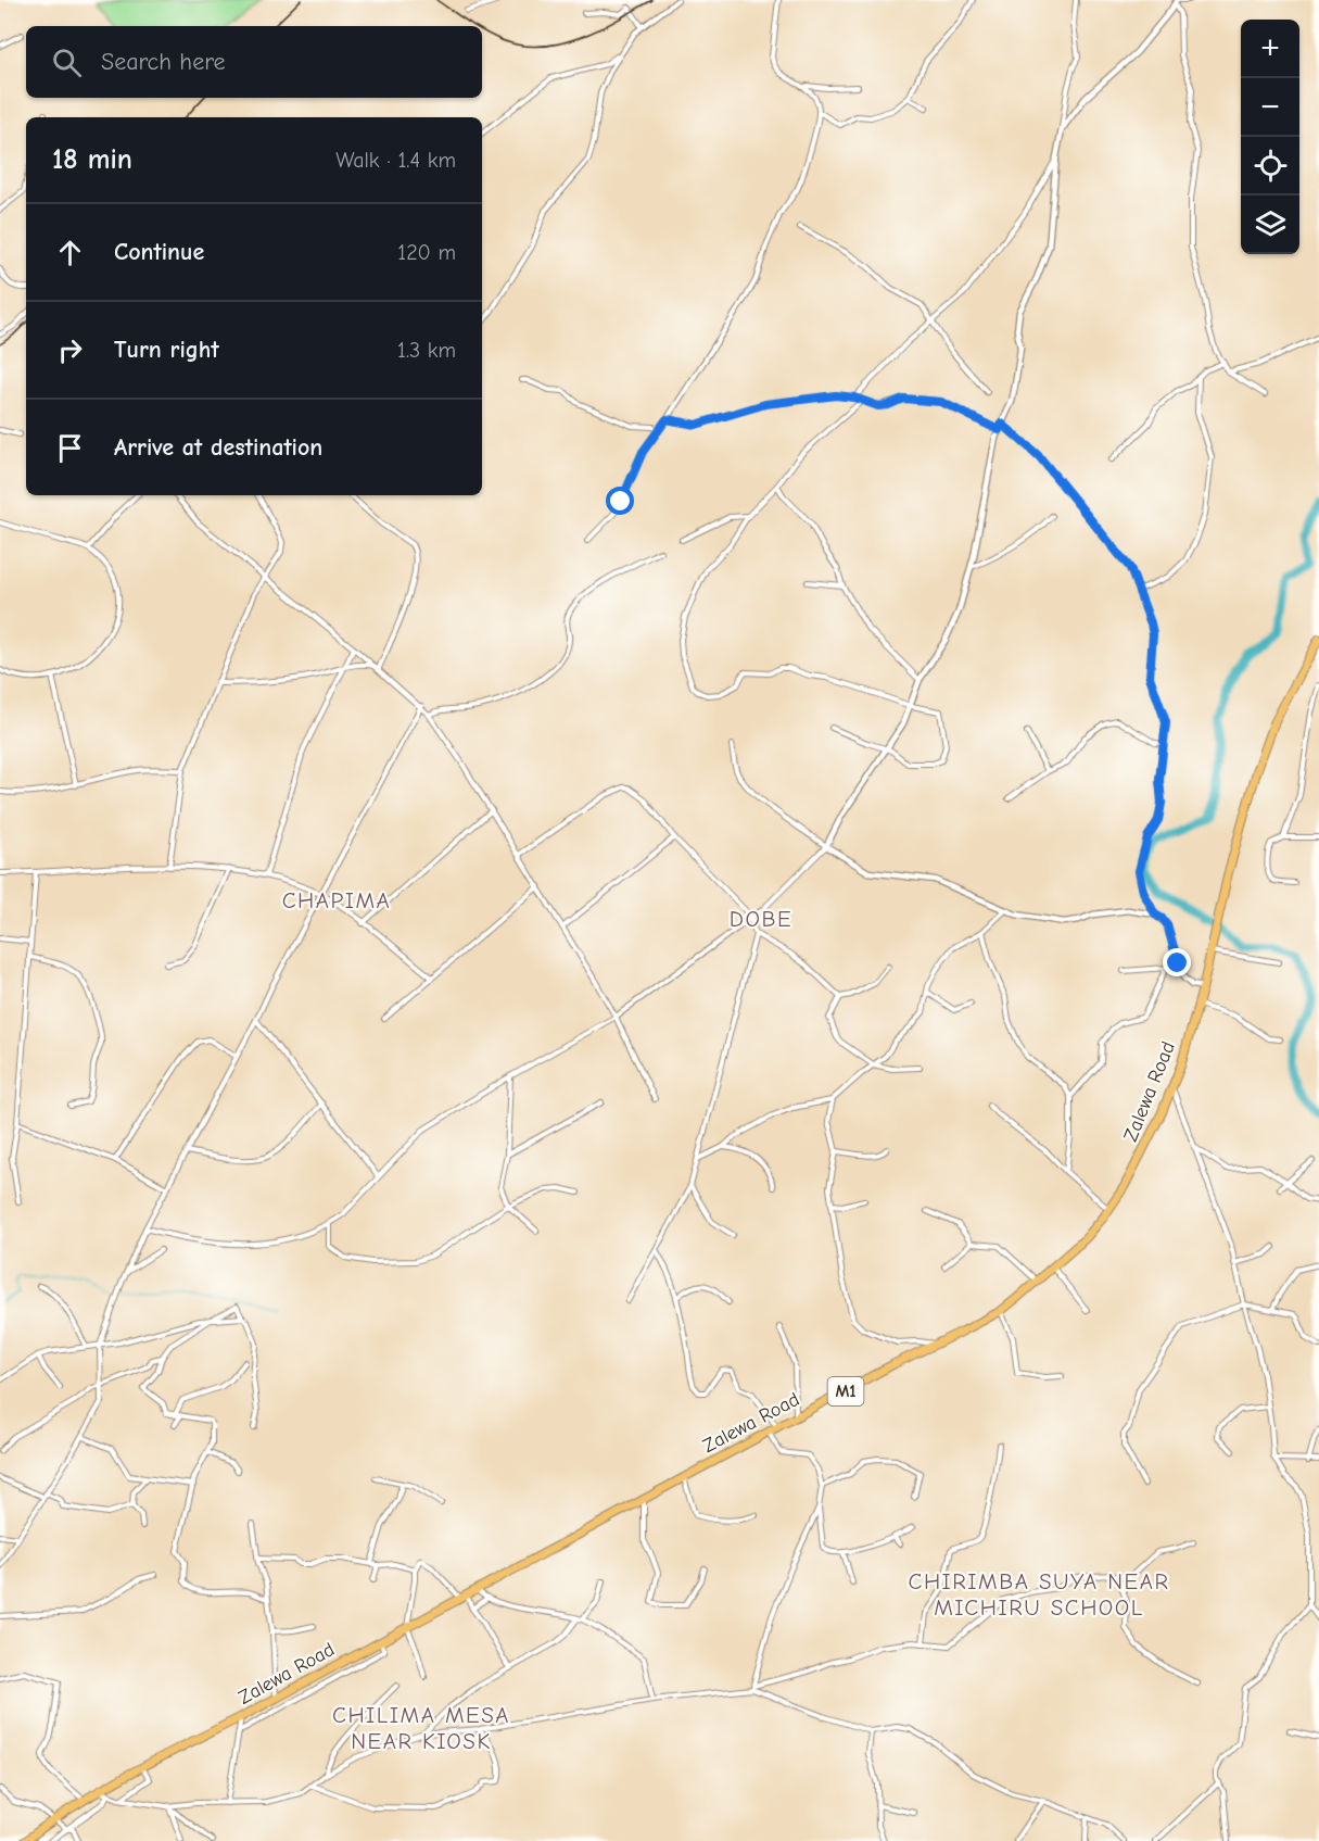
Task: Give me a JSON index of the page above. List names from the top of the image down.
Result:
{
  "streets": {
    "highway": ["Zalewa Road", "M1"]
  },
  "districts": [
    "CHAPIMA",
    "DOBE",
    "CHIRIMBA SUYA NEAR MICHIRU SCHOOL",
    "CHILIMA MESA NEAR KIOSK"
  ],
  "page": {
    "map_buttons": ["+", "−"],
    "search": "Search here",
    "heading": ["18 min", "Walk · 1.4 km"],
    "list": [
      ["Continue", "120 m"],
      ["Turn right", "1.3 km"],
      "Arrive at destination"
    ]
  }
}
